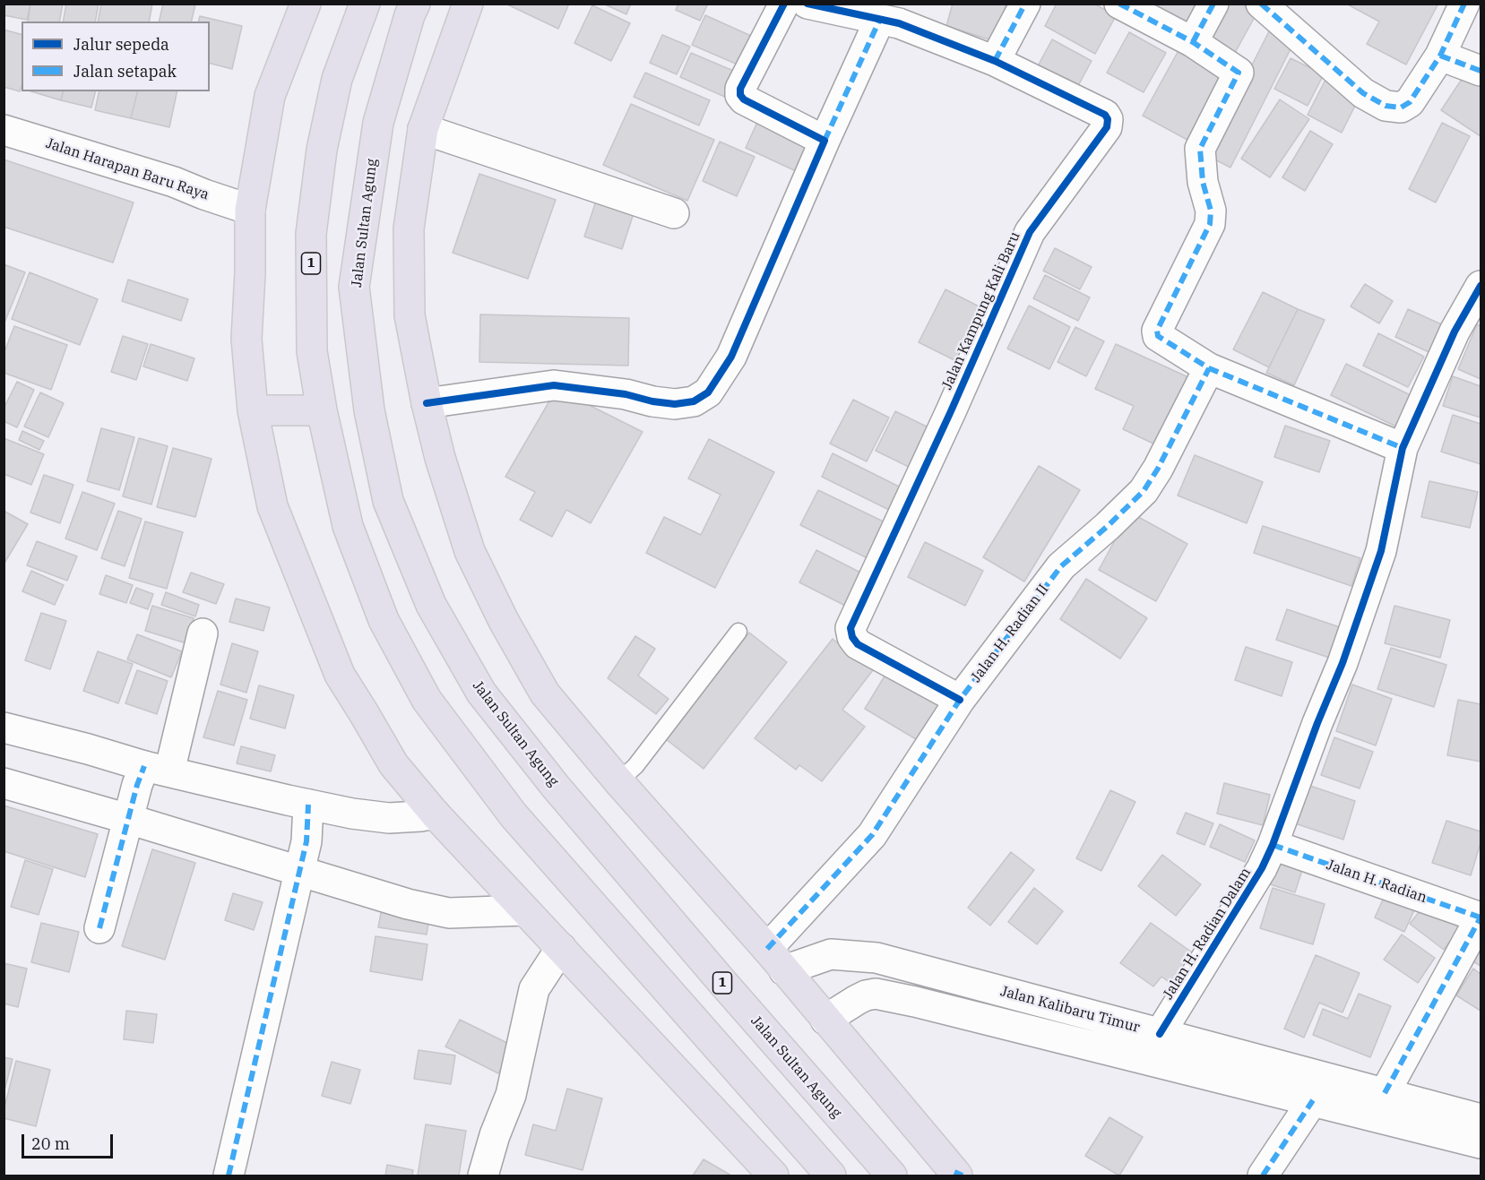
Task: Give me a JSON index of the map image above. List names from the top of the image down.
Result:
{
  "streets": {
    "highway": ["Jalan Sultan Agung", "1"],
    "street": [
      "Jalan Harapan Baru Raya",
      "Jalan Kampung Kali Baru",
      "Jalan H. Radian II",
      "Jalan H. Radian",
      "Jalan H. Radian Dalam",
      "Jalan Kalibaru Timur"
    ]
  },
  "crossings": [
    ["Jalan Kampung Kali Baru", "Jalan H. Radian II"],
    ["Jalan H. Radian II", "Jalan Kalibaru Timur"],
    ["Jalan H. Radian", "Jalan H. Radian Dalam"],
    ["Jalan H. Radian", "Jalan Kalibaru Timur"],
    ["Jalan H. Radian Dalam", "Jalan Kalibaru Timur"]
  ],
  "legend": ["Jalur sepeda", "Jalan setapak"],
  "scale_bar": "20 m"
}
